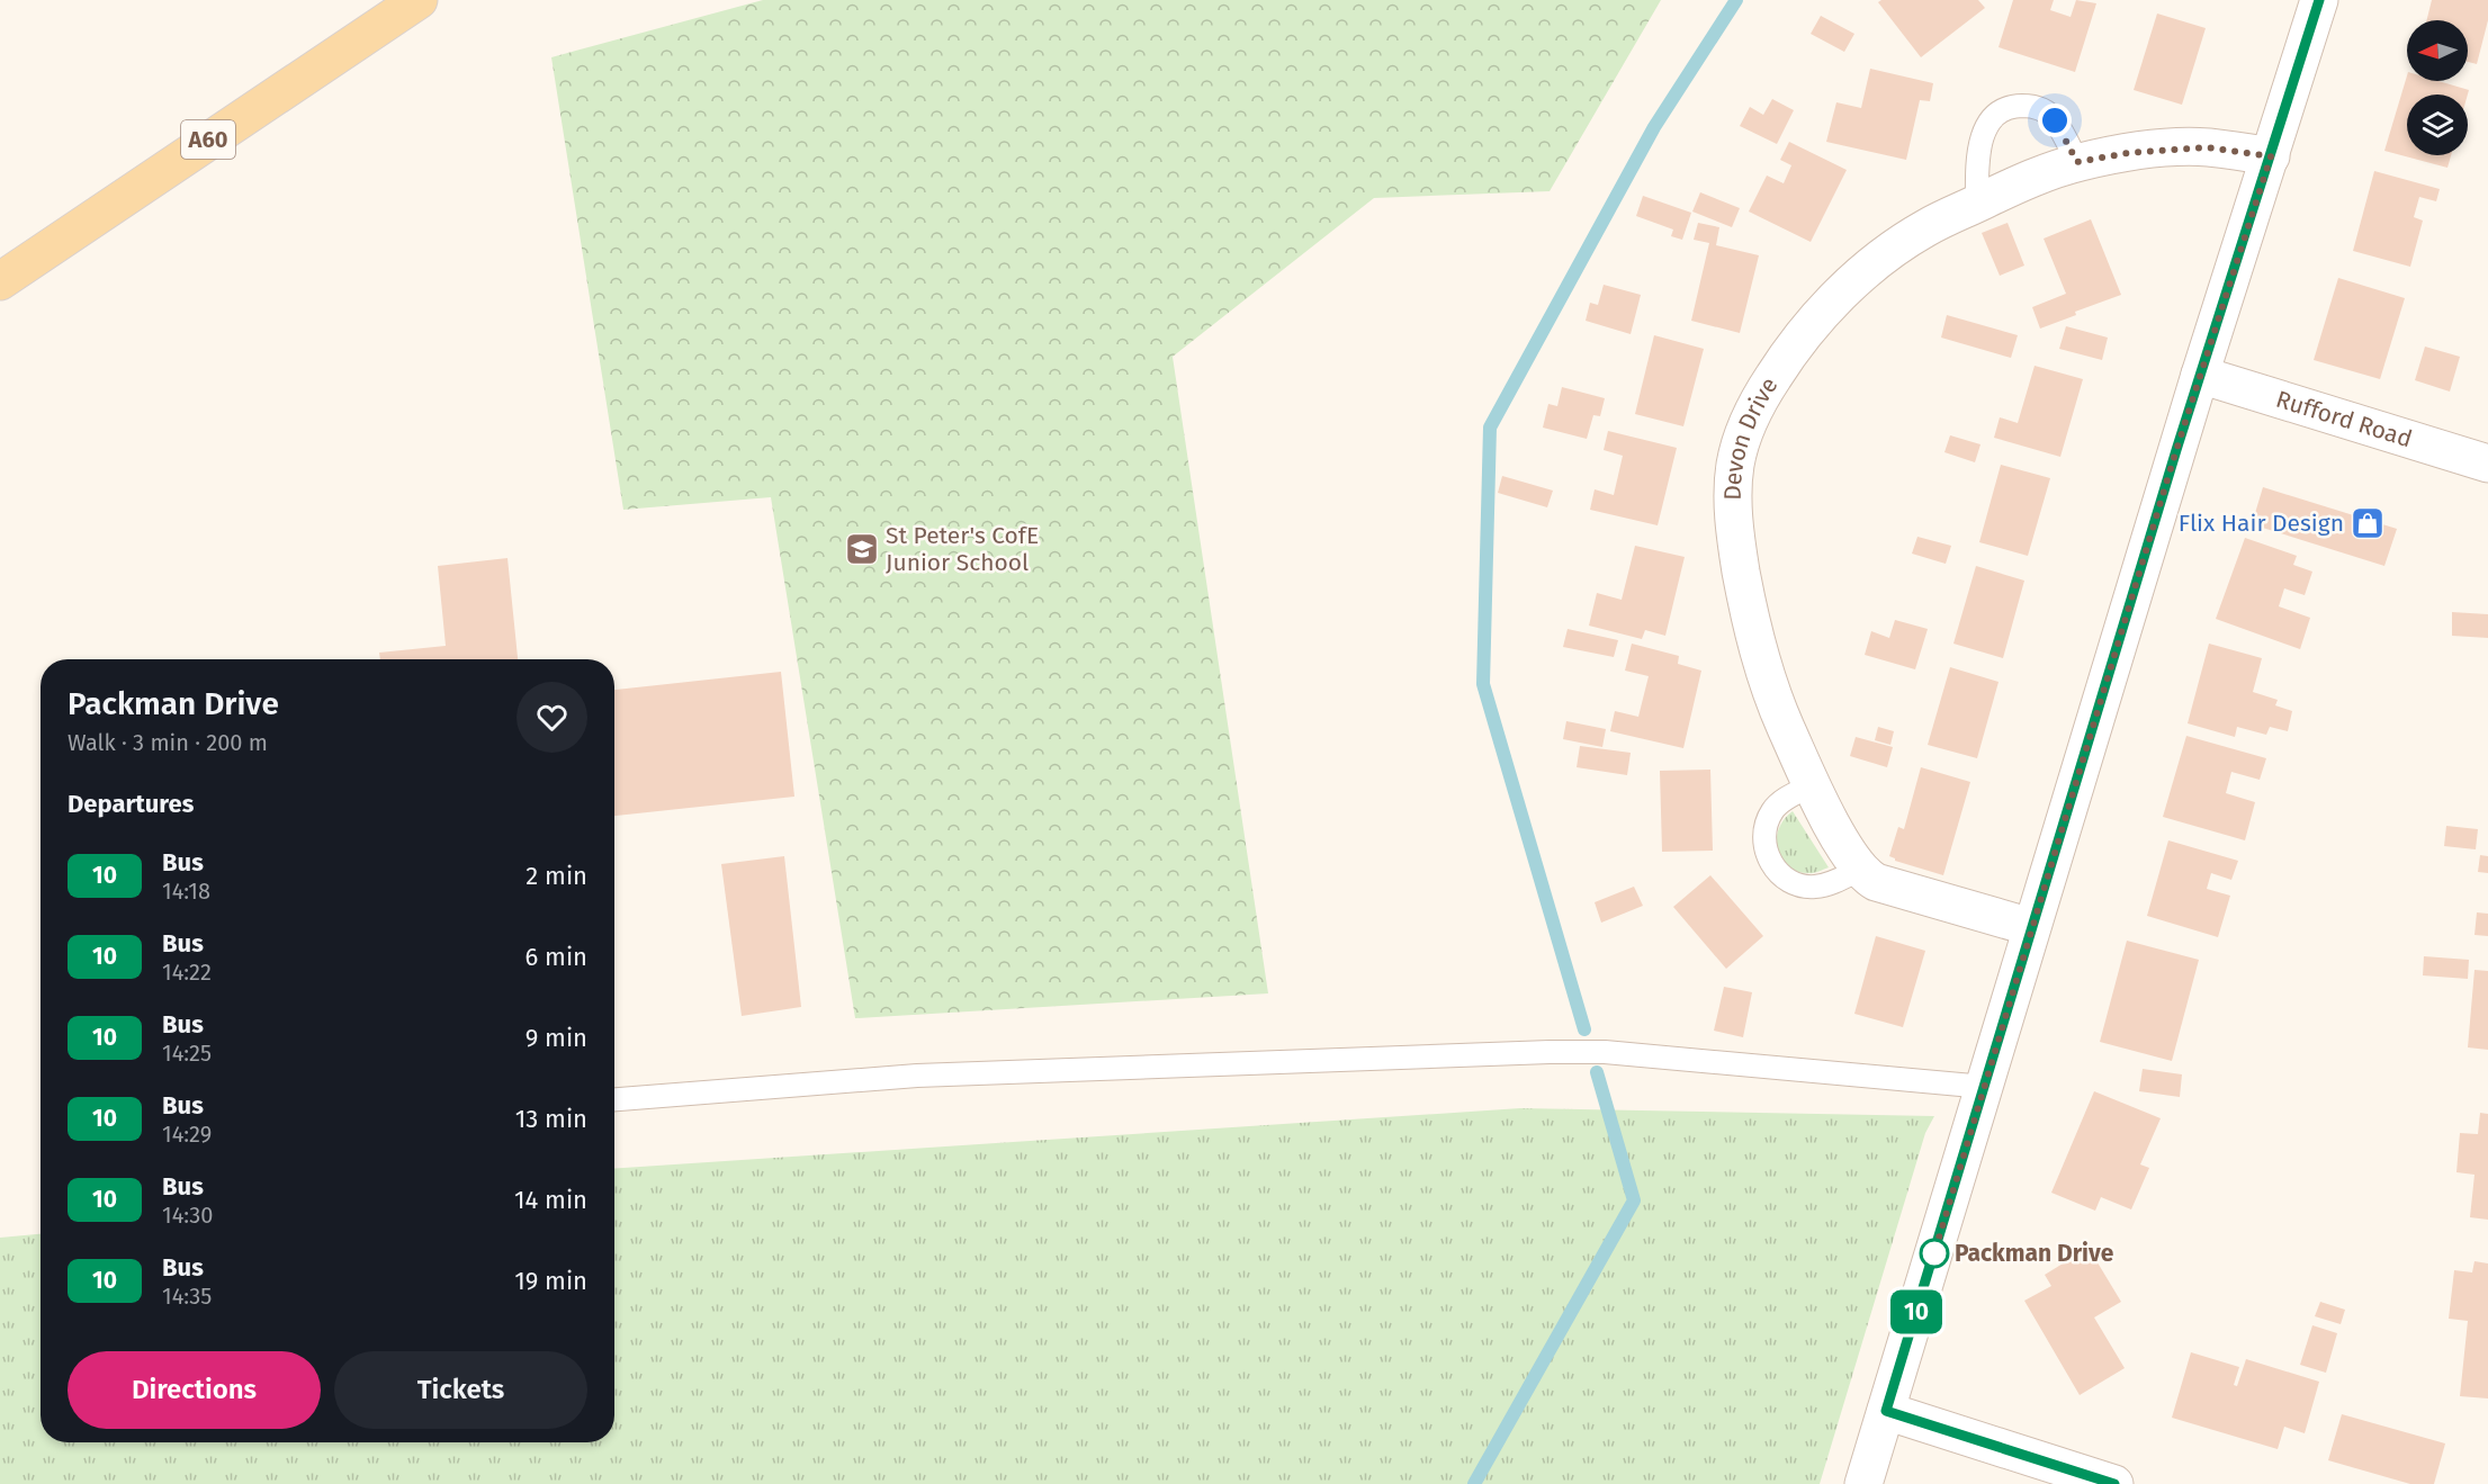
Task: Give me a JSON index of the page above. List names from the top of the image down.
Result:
{
  "streets": {
    "main road": ["A60"],
    "street": ["Rufford Road", "Devon Drive"]
  },
  "places": {
    "shop": ["Flix Hair Design"],
    "school or university": ["St Peter's CofE Junior School"],
    "other": ["Packman Drive"]
  },
  "lines": ["bus line 10"],
  "north": "left",
  "page": {
    "on_map": "10",
    "heading": [
      ["Packman Drive", "Walk · 3 min · 200 m"],
      "Departures"
    ],
    "list": [
      {
        "mark": "10",
        "name": "Bus",
        "note": "14:18",
        "value": "2 min"
      },
      {
        "mark": "10",
        "name": "Bus",
        "note": "14:22",
        "value": "6 min"
      },
      {
        "mark": "10",
        "name": "Bus",
        "note": "14:25",
        "value": "9 min"
      },
      {
        "mark": "10",
        "name": "Bus",
        "note": "14:29",
        "value": "13 min"
      },
      {
        "mark": "10",
        "name": "Bus",
        "note": "14:30",
        "value": "14 min"
      },
      {
        "mark": "10",
        "name": "Bus",
        "note": "14:35",
        "value": "19 min"
      }
    ],
    "buttons": ["Directions", "Tickets"]
  }
}
